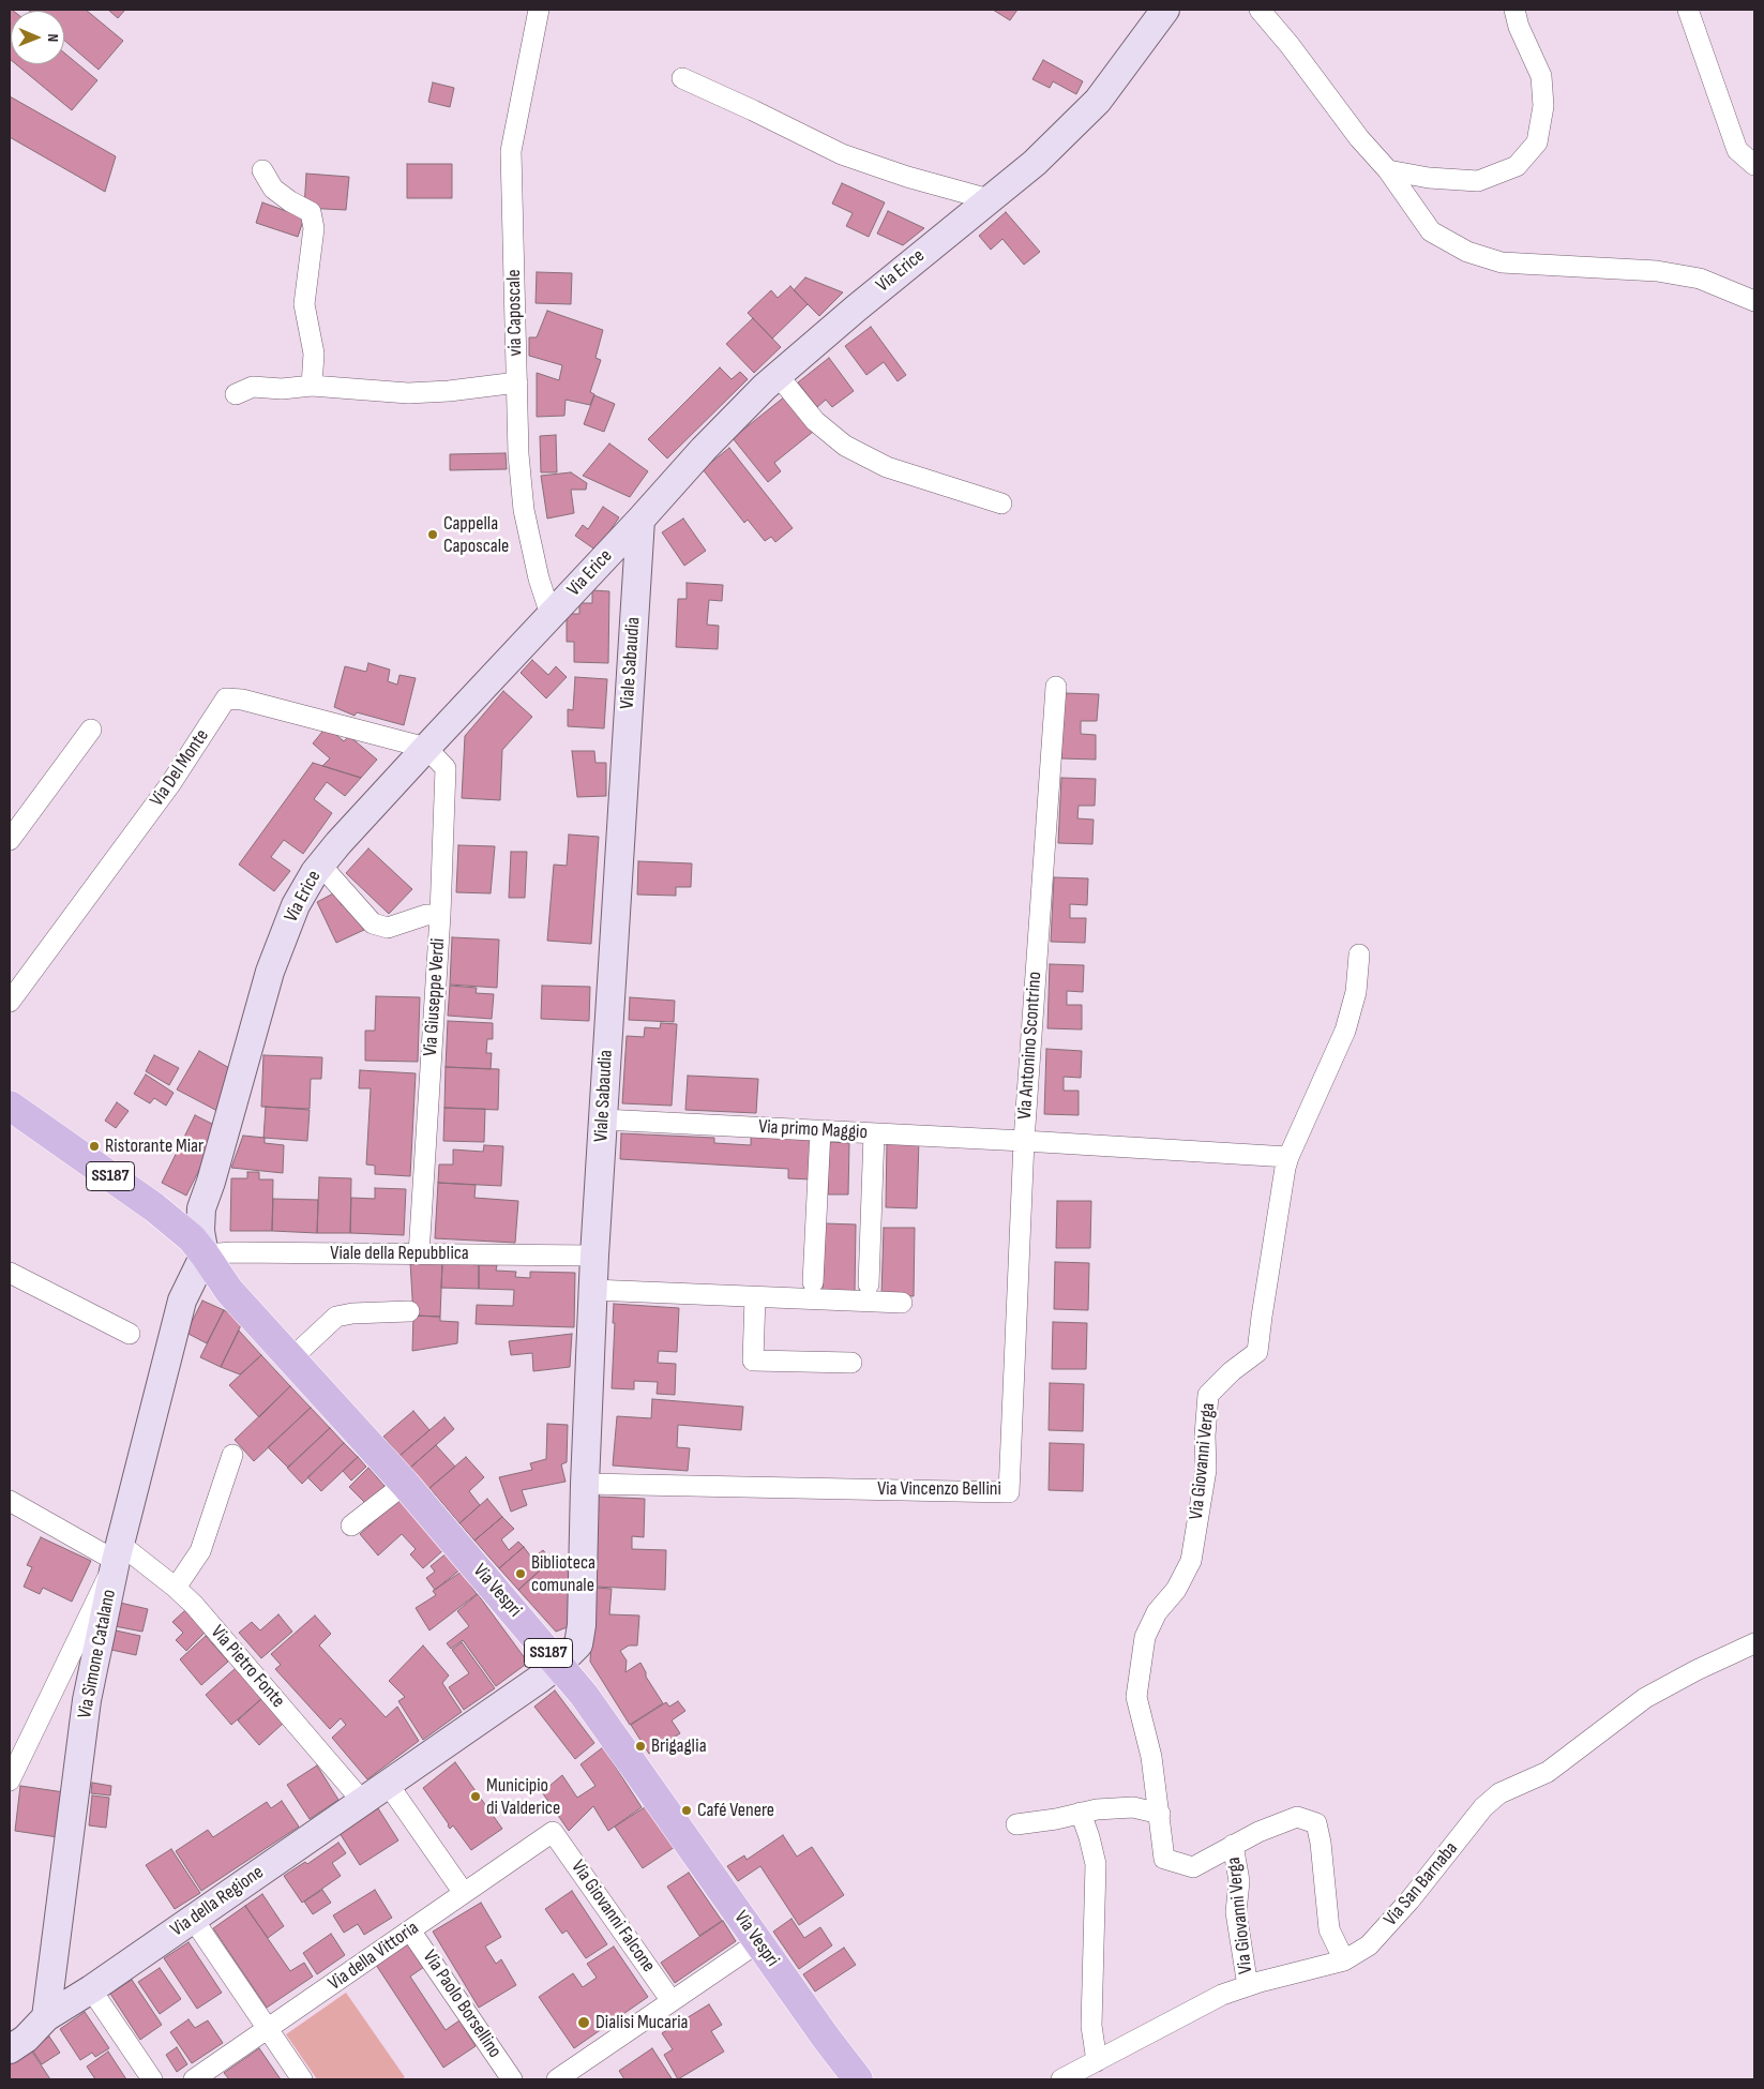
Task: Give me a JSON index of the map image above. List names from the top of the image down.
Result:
{
  "streets": {
    "main road": ["SS187", "Via Vespri"],
    "street": [
      "Via Erice",
      "via Caposcale",
      "Viale Sabaudia",
      "Via Del Monte",
      "Via Giuseppe Verdi",
      "Via Antonino Scontrino",
      "Via primo Maggio",
      "Viale della Repubblica",
      "Via Giovanni Verga",
      "Via Vincenzo Bellini",
      "Via Simone Catalano",
      "Via Pietro Fonte",
      "Via San Barnaba",
      "Via della Regione",
      "Via Giovanni Falcone",
      "Via della Vittoria",
      "Via Paolo Borsellino"
    ]
  },
  "crossings": [
    ["Via Erice", "via Caposcale"],
    ["Via Erice", "Viale Sabaudia"],
    ["Via Erice", "Via Del Monte"],
    ["Via Erice", "Via Giuseppe Verdi"],
    ["Via Erice", "SS187"],
    ["Via Erice", "Viale della Repubblica"],
    ["Via Erice", "Via Vespri"],
    ["Via Erice", "Via Simone Catalano"],
    ["Viale Sabaudia", "Via primo Maggio"],
    ["Viale Sabaudia", "Viale della Repubblica"],
    ["Viale Sabaudia", "Via Vincenzo Bellini"],
    ["Viale Sabaudia", "Via Vespri"],
    ["Viale Sabaudia", "Via della Regione"],
    ["Via Del Monte", "Via Giuseppe Verdi"],
    ["Via Giuseppe Verdi", "Viale della Repubblica"],
    ["Via Antonino Scontrino", "Via primo Maggio"],
    ["Via Antonino Scontrino", "Via Giovanni Verga"],
    ["Via Antonino Scontrino", "Via Vincenzo Bellini"],
    ["Via primo Maggio", "Via Vincenzo Bellini"],
    ["SS187", "Viale della Repubblica"],
    ["SS187", "Via Vespri"],
    ["SS187", "Via Simone Catalano"],
    ["Viale della Repubblica", "Via Vespri"],
    ["Viale della Repubblica", "Via Simone Catalano"],
    ["Via Giovanni Verga", "Via San Barnaba"],
    ["Via Vespri", "Via Simone Catalano"],
    ["Via Vespri", "Via della Regione"],
    ["Via Simone Catalano", "Via Pietro Fonte"],
    ["Via Simone Catalano", "Via della Regione"],
    ["Via Pietro Fonte", "Via della Regione"],
    ["Via Giovanni Falcone", "Via della Vittoria"],
    ["Via della Vittoria", "Via Paolo Borsellino"]
  ],
  "places": [
    "Cappella Caposcale",
    "Ristorante Miar",
    "Biblioteca comunale",
    "Brigaglia",
    "Municipio di Valderice",
    "Café Venere",
    "Dialisi Mucaria"
  ],
  "north": "right"
}
